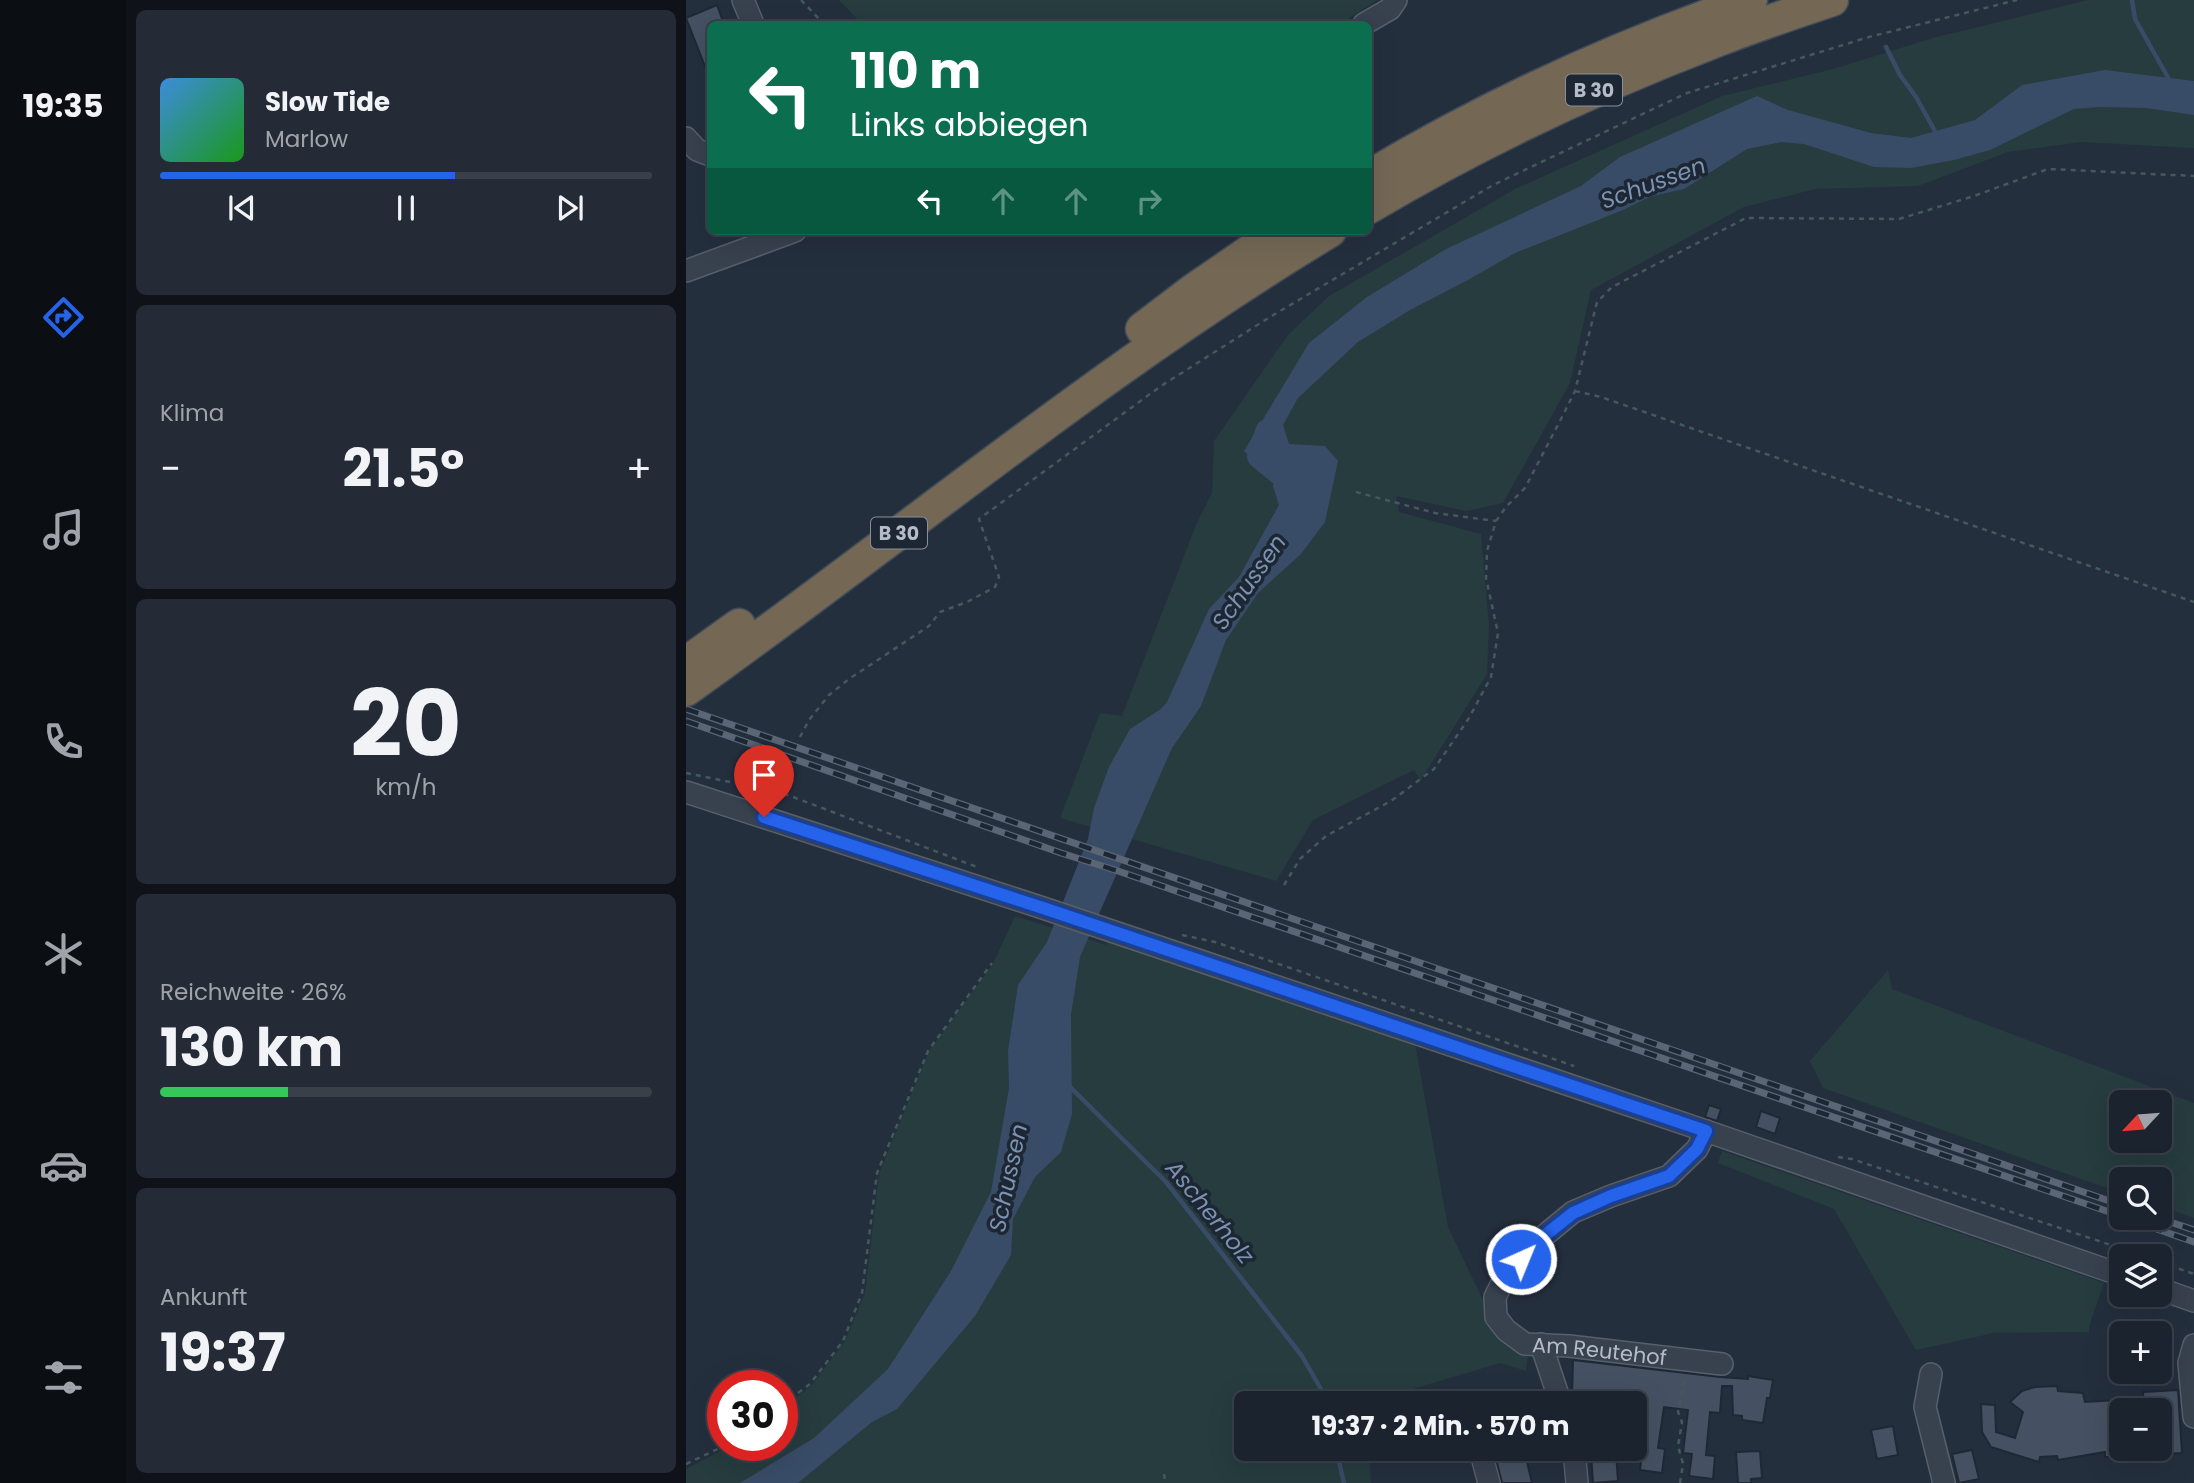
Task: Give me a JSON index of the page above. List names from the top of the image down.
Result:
{
  "streets": {
    "highway": ["B 30"],
    "street": ["Am Reutehof"]
  },
  "water": ["Schussen", "Ascherholz"],
  "north": "bottom left",
  "page": {
    "tabs": "19:35",
    "turn": ["110 m", "Links abbiegen"],
    "song": ["Slow Tide", "Marlow"],
    "tile": [
      "Klima",
      ["20", "km/h"],
      ["Reichweite · 26%", "130 km"],
      ["Ankunft", "19:37"]
    ],
    "heat": ["−", "21.5°", "+"],
    "map_buttons": ["+", "−"],
    "limit": "30",
    "trip": "19:37 · 2 Min. · 570 m"
  }
}
